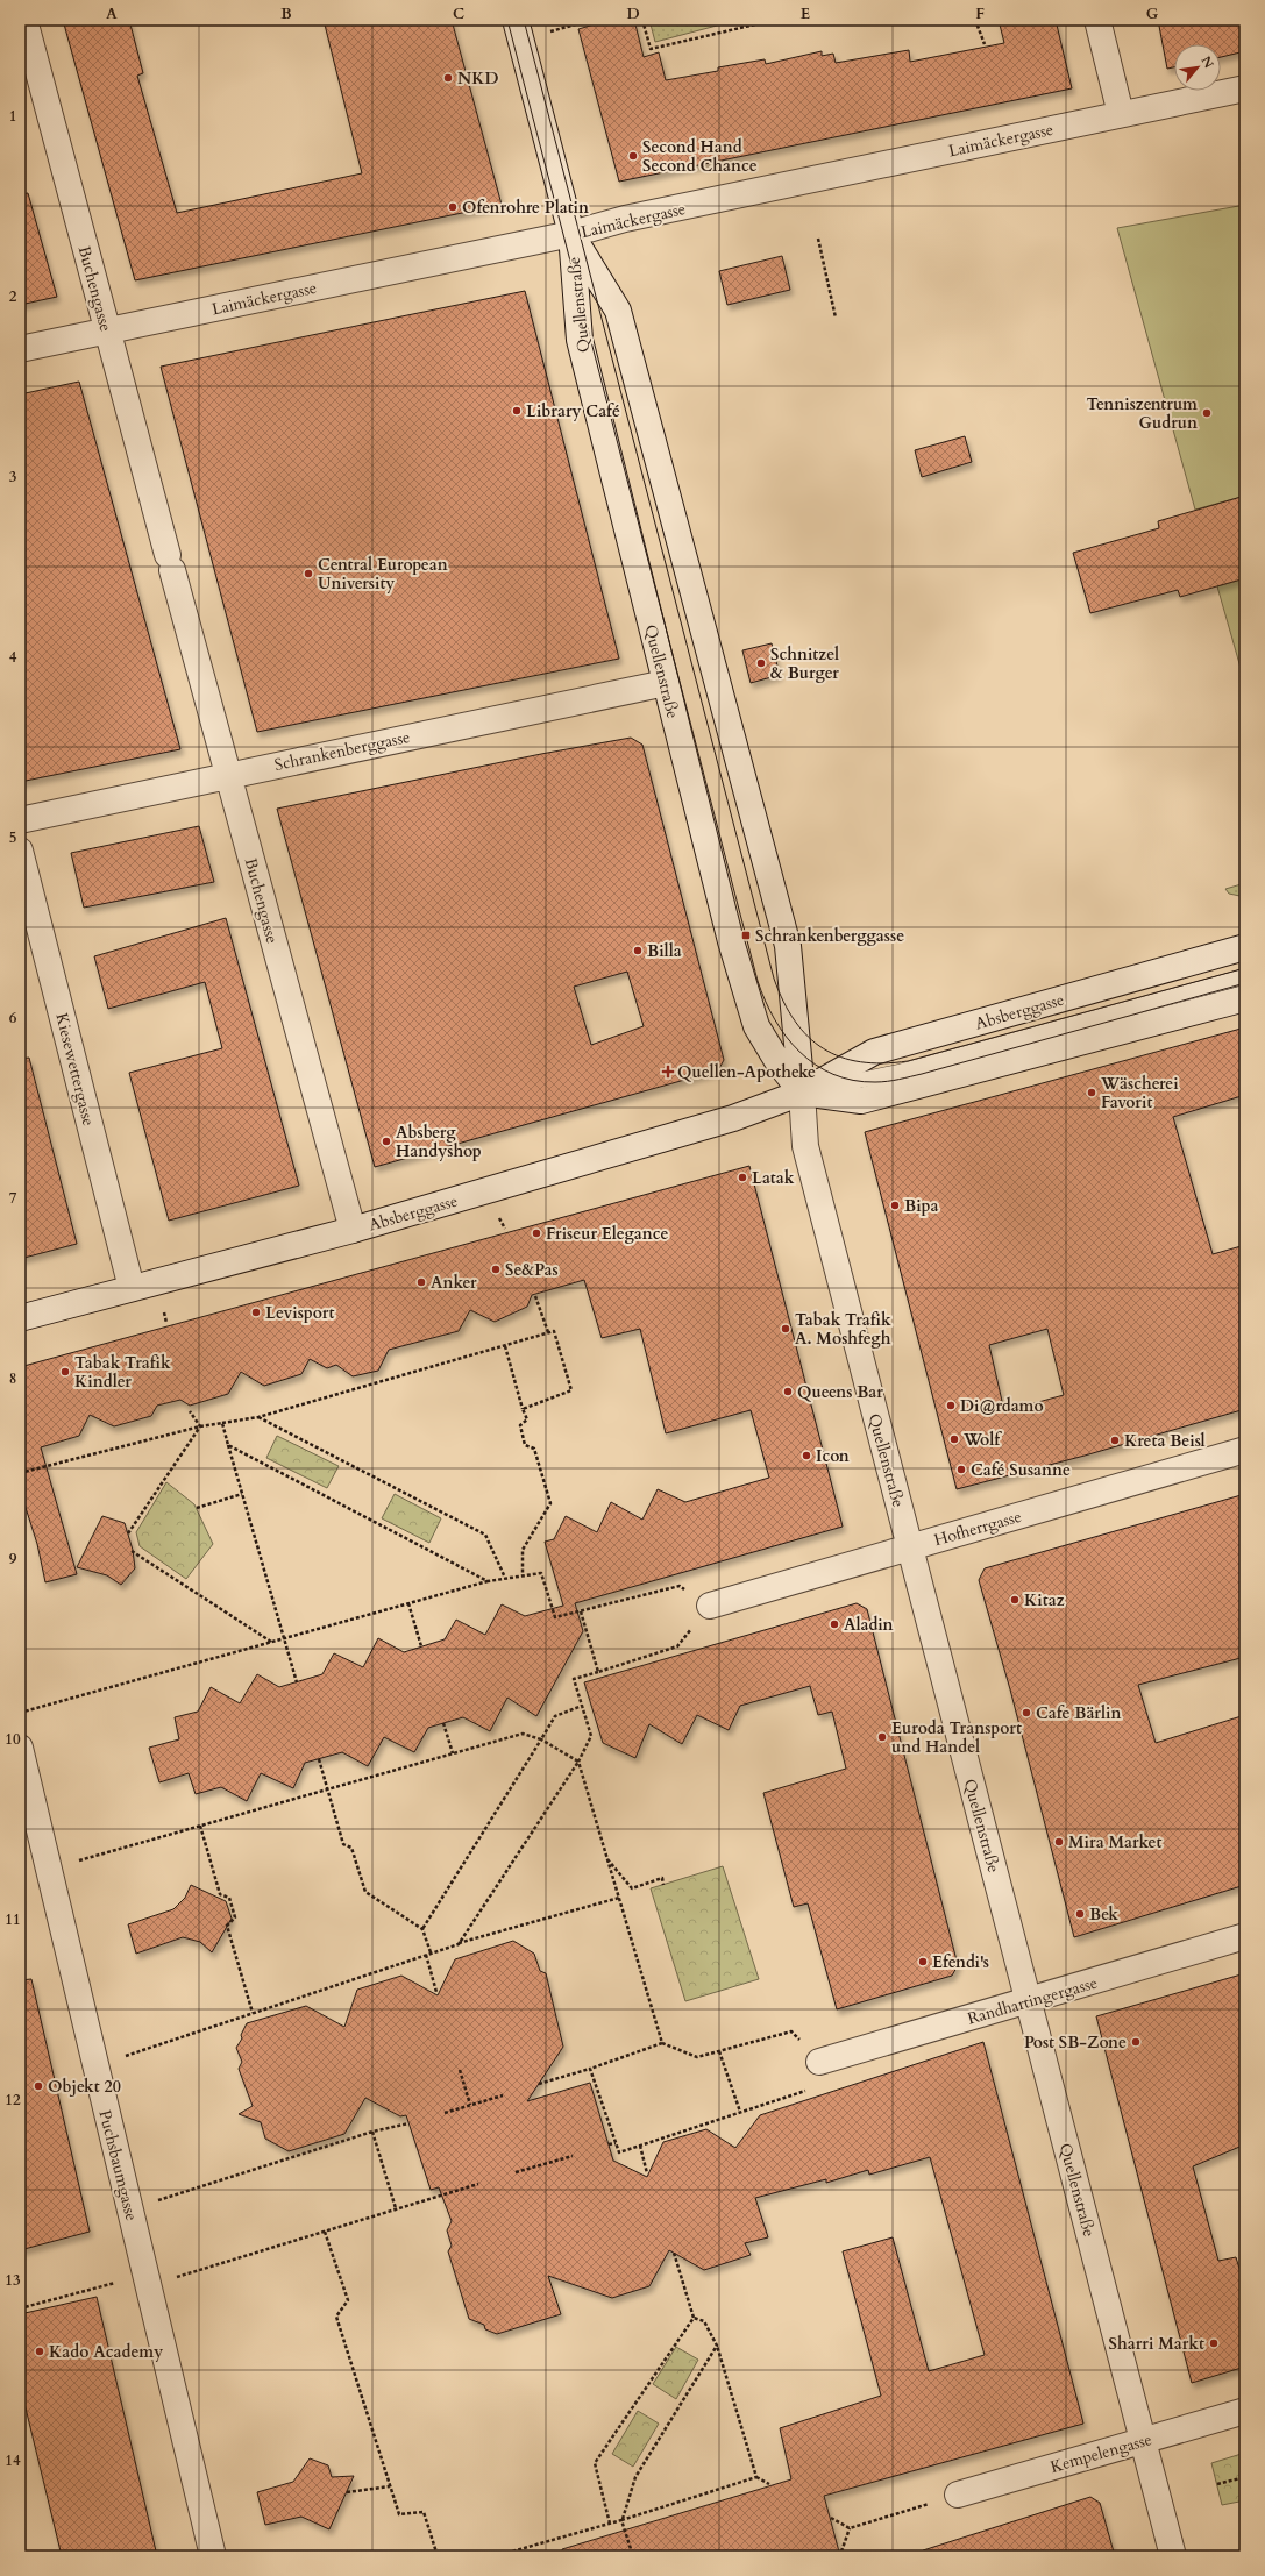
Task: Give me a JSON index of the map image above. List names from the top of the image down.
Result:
{
  "streets": {
    "street": [
      "Laimäckergasse",
      "Buchengasse",
      "Quellenstraße",
      "Schrankenberggasse",
      "Absberggasse",
      "Kiesewettergasse",
      "Hofherrgasse",
      "Randhartingergasse",
      "Puchsbaumgasse",
      "Kempelengasse"
    ]
  },
  "crossings": [
    ["Laimäckergasse", "Buchengasse"],
    ["Laimäckergasse", "Quellenstraße"],
    ["Buchengasse", "Schrankenberggasse"],
    ["Buchengasse", "Absberggasse"],
    ["Quellenstraße", "Schrankenberggasse"],
    ["Quellenstraße", "Absberggasse"],
    ["Quellenstraße", "Hofherrgasse"],
    ["Quellenstraße", "Randhartingergasse"],
    ["Quellenstraße", "Kempelengasse"],
    ["Absberggasse", "Kiesewettergasse"]
  ],
  "places": {
    "other": [
      "NKD",
      "Second Hand Second Chance",
      "Ofenrohre Platin",
      "Library Café",
      "Tenniszentrum Gudrun",
      "Central European University",
      "Schnitzel & Burger",
      "Billa",
      "Wäscherei Favorit",
      "Absberg Handyshop",
      "Latak",
      "Bipa",
      "Friseur Elegance",
      "Se&Pas",
      "Anker",
      "Levisport",
      "Tabak Trafik A. Moshfegh",
      "Tabak Trafik Kindler",
      "Queens Bar",
      "Di@rdamo",
      "Wolf",
      "Kreta Beisl",
      "Icon",
      "Café Susanne",
      "Kitaz",
      "Aladin",
      "Cafe Bärlin",
      "Euroda Transport und Handel",
      "Mira Market",
      "Bek",
      "Efendi's",
      "Post SB-Zone",
      "Objekt 20",
      "Sharri Markt",
      "Kado Academy"
    ],
    "transit": ["Schrankenberggasse"],
    "health": ["Quellen-Apotheke"]
  },
  "north": "top right",
  "grid": {
    "columns": [
      "A",
      "B",
      "C",
      "D",
      "E",
      "F",
      "G"
    ],
    "rows": [
      "1",
      "2",
      "3",
      "4",
      "5",
      "6",
      "7",
      "8",
      "9",
      "10",
      "11",
      "12",
      "13",
      "14"
    ]
  }
}
